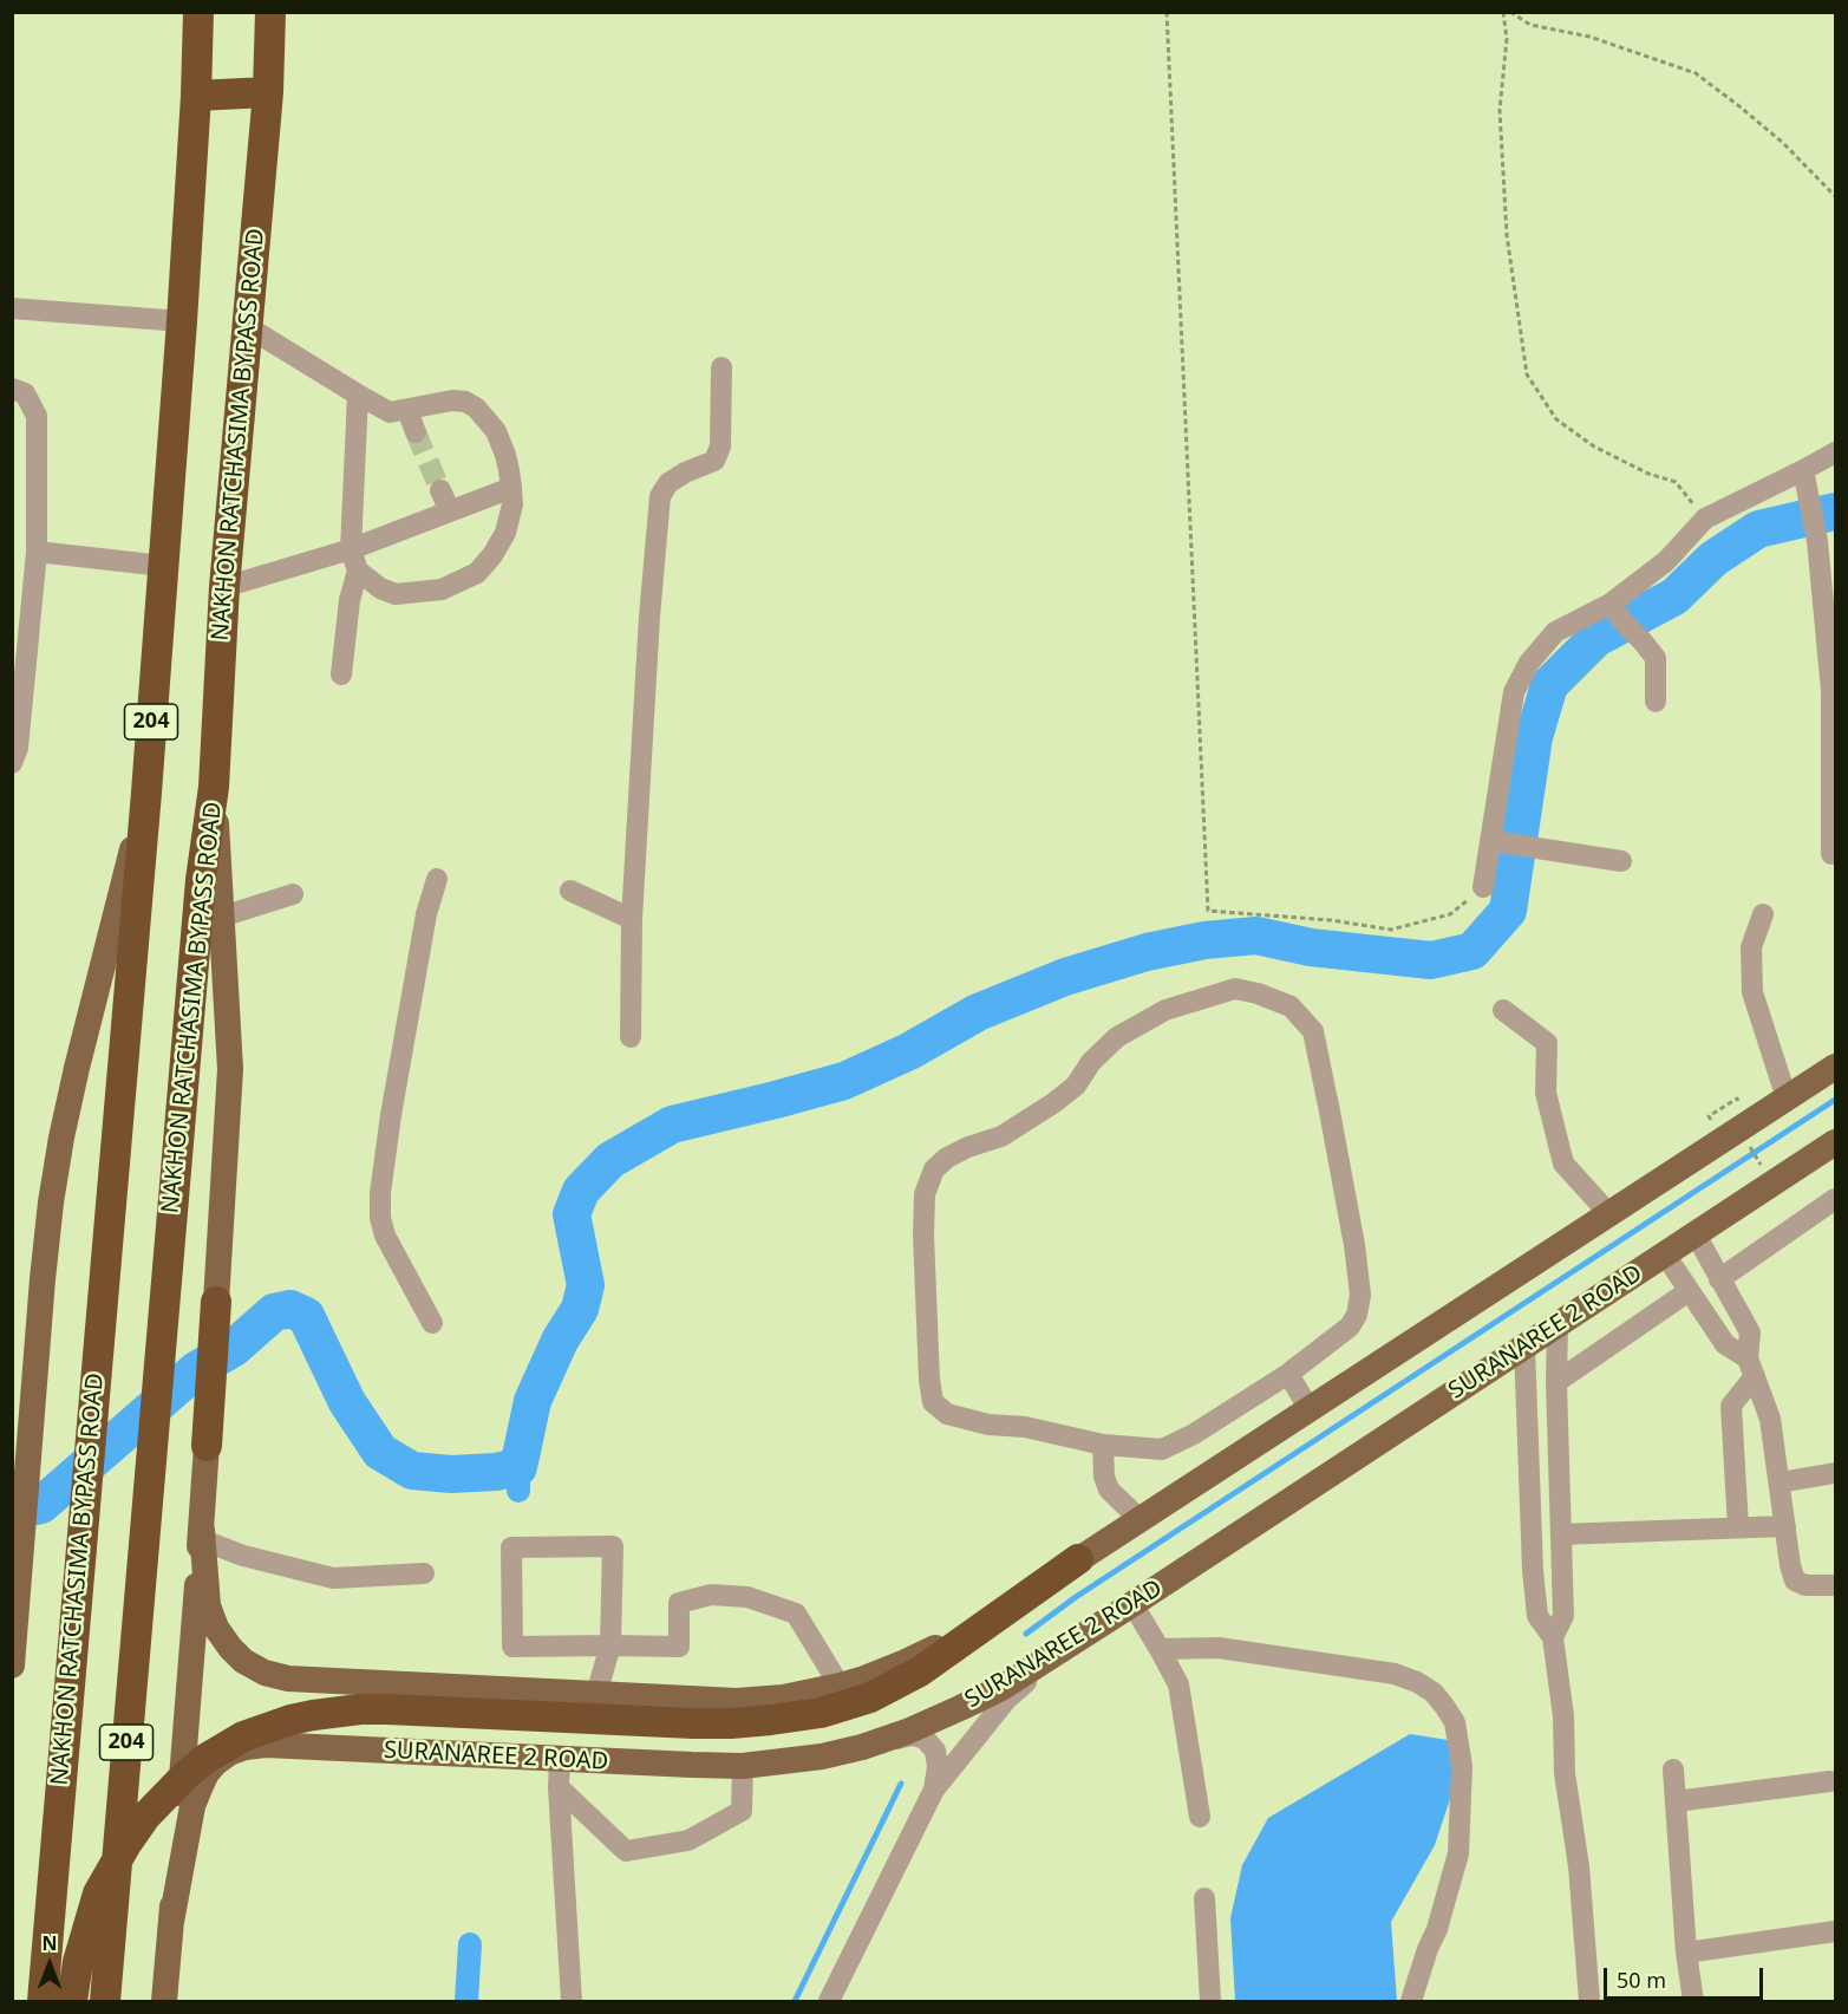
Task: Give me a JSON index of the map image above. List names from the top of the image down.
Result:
{
  "streets": {
    "highway": ["NAKHON RATCHASIMA BYPASS ROAD", "204"],
    "main road": ["SURANAREE 2 ROAD"]
  },
  "scale_bar": "50 m",
  "north": "top"
}
